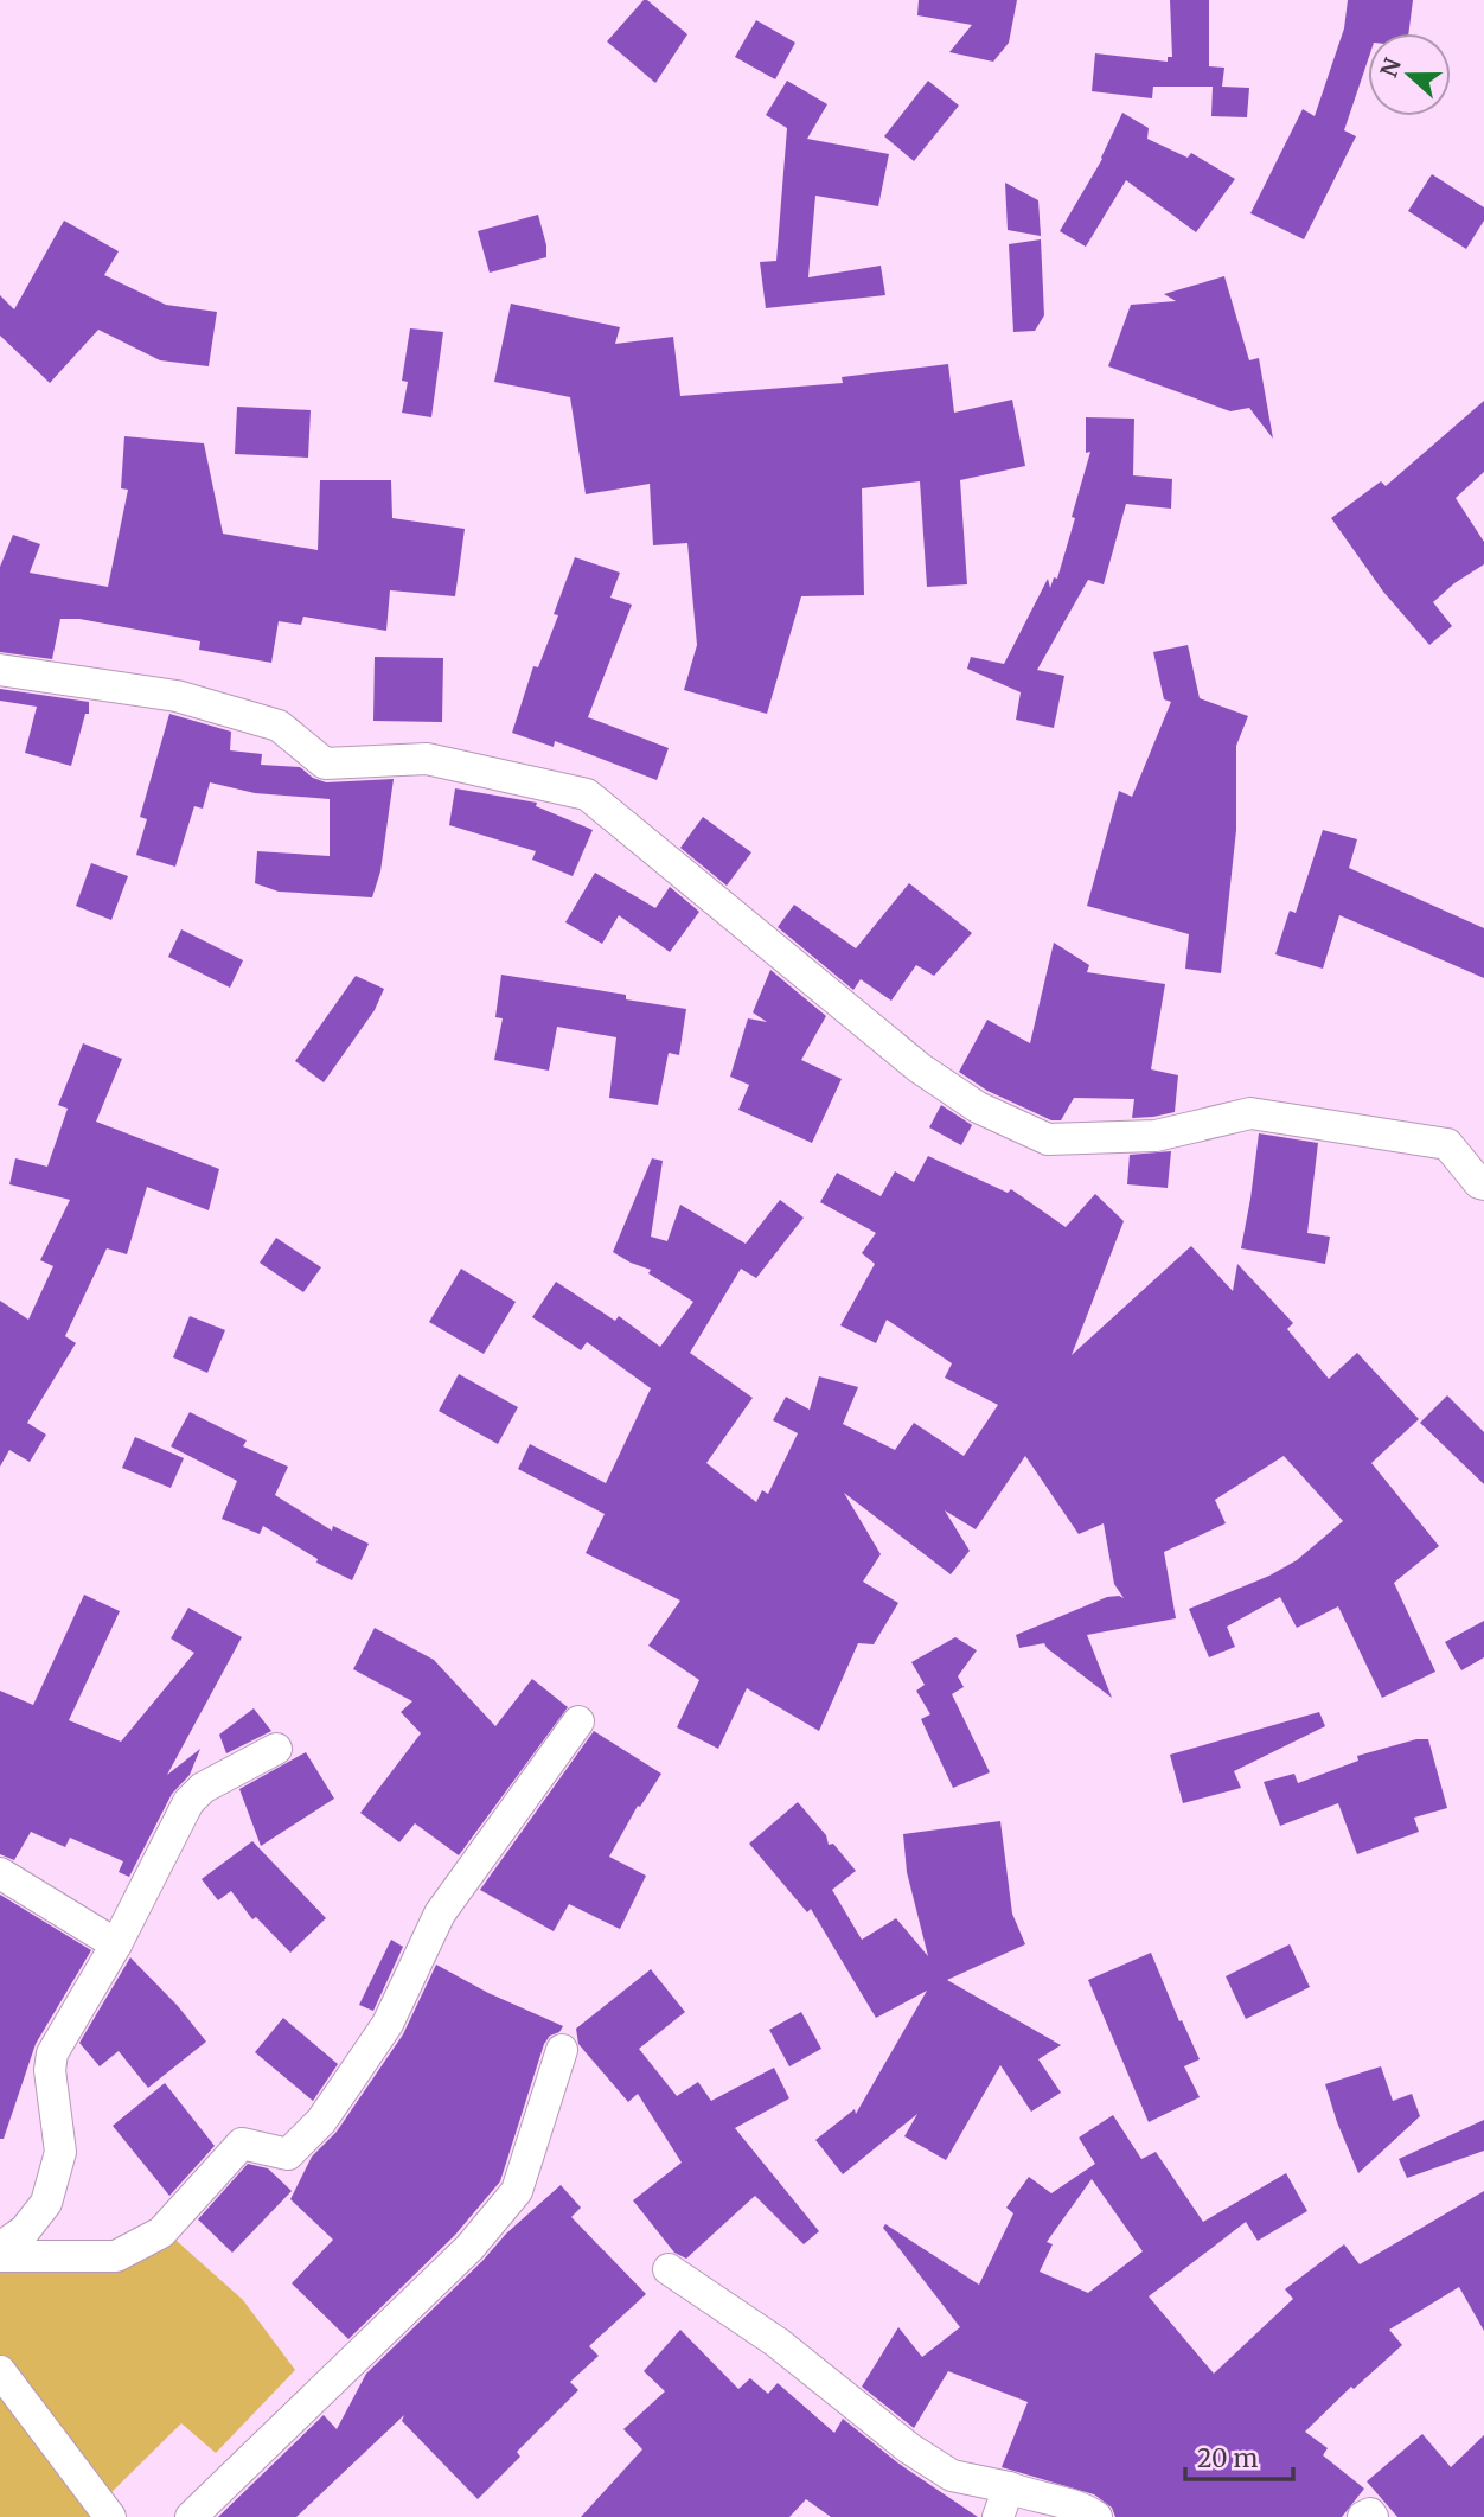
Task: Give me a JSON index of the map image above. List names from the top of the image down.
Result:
{
  "scale_bar": "20 m",
  "north": "left"
}
